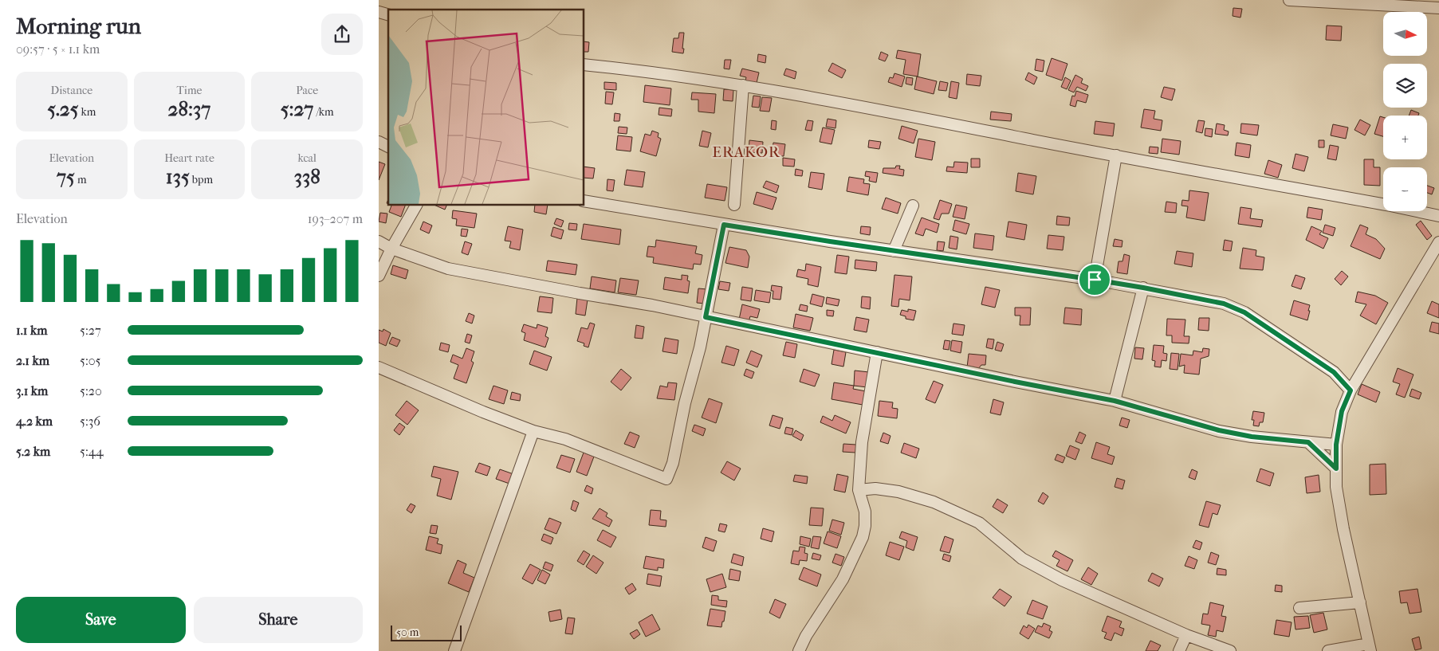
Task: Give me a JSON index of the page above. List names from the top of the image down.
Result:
{
  "districts": ["ERAKOR"],
  "scale_bar": "50 m",
  "north": "right",
  "page": {
    "heading": ["Morning run", "09:57 · 5 × 1.1 km"],
    "map_buttons": ["+", "−"],
    "stats": [
      ["Distance", "5.25 km"],
      ["Time", "28:37"],
      ["Pace", "5:27 /km"],
      ["Elevation", "75 m"],
      ["Heart rate", "135 bpm"],
      ["kcal", "338"]
    ],
    "chart": ["Elevation", "193–207 m"],
    "list": [
      {
        "name": "1.1 km",
        "note": "5:27"
      },
      {
        "name": "2.1 km",
        "note": "5:05"
      },
      {
        "name": "3.1 km",
        "note": "5:20"
      },
      {
        "name": "4.2 km",
        "note": "5:36"
      },
      {
        "name": "5.2 km",
        "note": "5:44"
      }
    ],
    "buttons": ["Save", "Share"],
    "scale": "50 m"
  }
}
